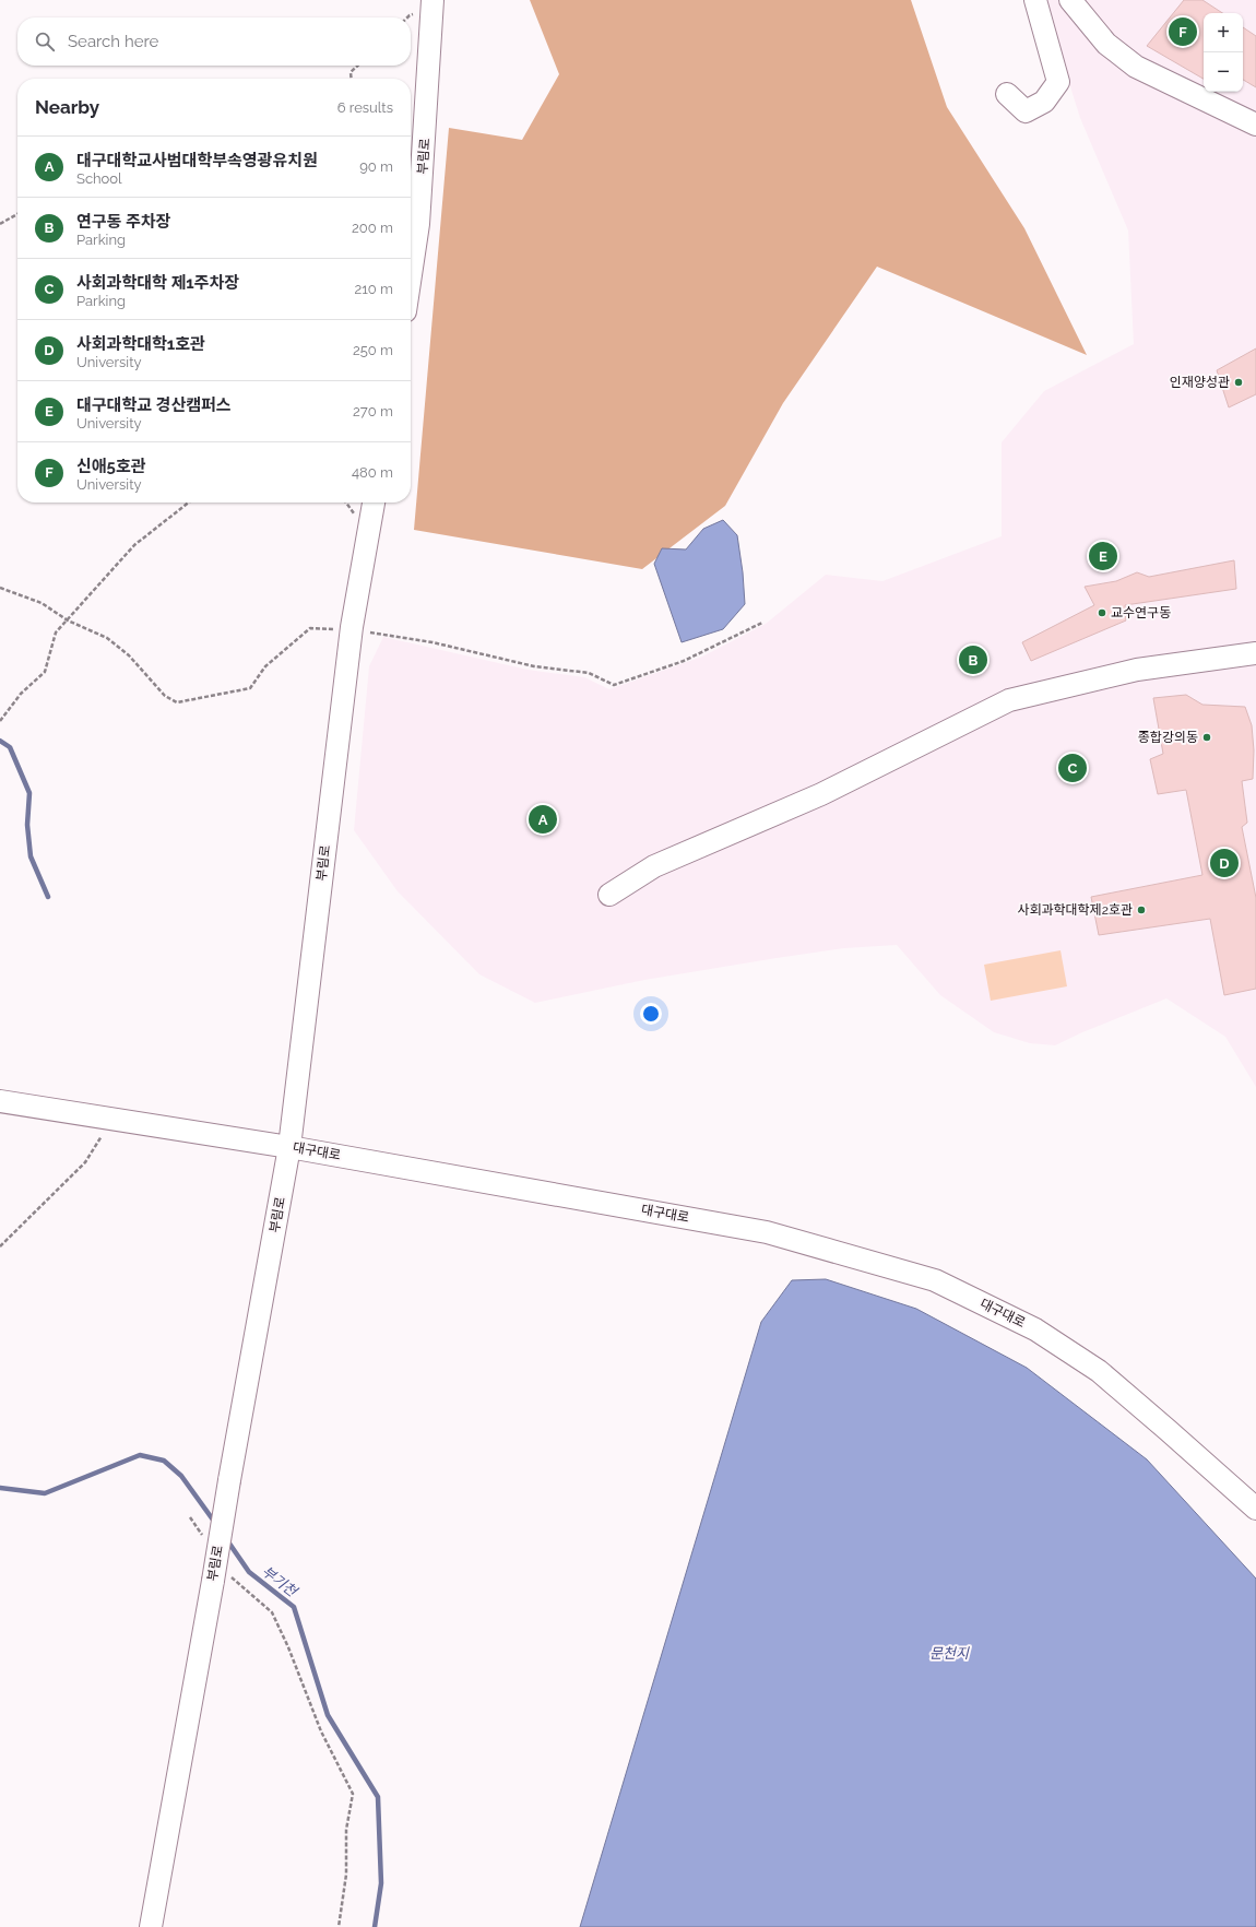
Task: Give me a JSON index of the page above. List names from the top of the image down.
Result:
{
  "streets": {
    "street": ["부림로", "대구대로"]
  },
  "crossings": [
    ["부림로", "대구대로"]
  ],
  "water": ["부기천", "문천지"],
  "places": [
    "인재양성관",
    "교수연구동",
    "종합강의동",
    "사회과학대학제2호관"
  ],
  "page": {
    "map_buttons": ["+", "−"],
    "pins": [
      "F",
      "E",
      "B",
      "C",
      "A",
      "D"
    ],
    "search": "Search here",
    "heading": ["Nearby", "6 results"],
    "list": [
      {
        "mark": "A",
        "name": "대구대학교사범대학부속영광유치원",
        "note": "School",
        "value": "90 m"
      },
      {
        "mark": "B",
        "name": "연구동 주차장",
        "note": "Parking",
        "value": "200 m"
      },
      {
        "mark": "C",
        "name": "사회과학대학 제1주차장",
        "note": "Parking",
        "value": "210 m"
      },
      {
        "mark": "D",
        "name": "사회과학대학1호관",
        "note": "University",
        "value": "250 m"
      },
      {
        "mark": "E",
        "name": "대구대학교 경산캠퍼스",
        "note": "University",
        "value": "270 m"
      },
      {
        "mark": "F",
        "name": "신애5호관",
        "note": "University",
        "value": "480 m"
      }
    ]
  }
}
